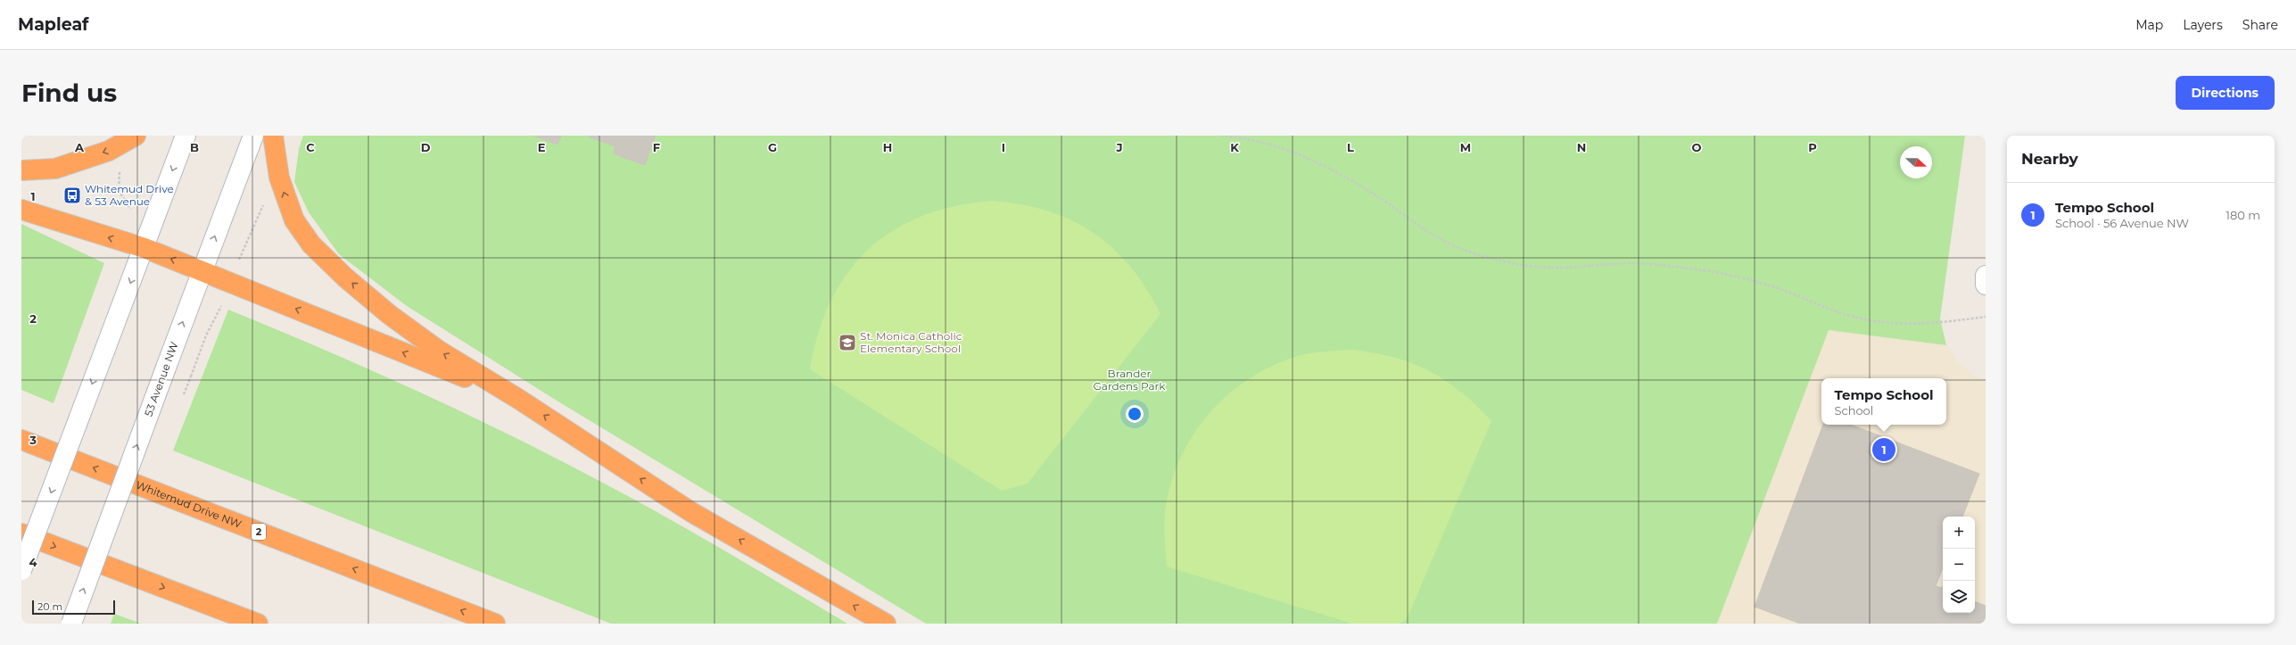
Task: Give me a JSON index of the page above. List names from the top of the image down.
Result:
{
  "streets": {
    "highway": ["Whitemud Drive NW", "2"],
    "street": ["53 Avenue NW"]
  },
  "parks": ["Brander Gardens Park"],
  "places": {
    "bus stop": ["Whitemud Drive & 53 Avenue"],
    "school or university": ["St. Monica Catholic Elementary School"]
  },
  "scale_bar": "20 m",
  "north": "right",
  "page": {
    "header": "Mapleaf",
    "nav": ["Map", "Layers", "Share"],
    "buttons": "Directions",
    "title": "Find us",
    "heading": "Nearby",
    "list": [
      {
        "mark": "1",
        "name": "Tempo School",
        "note": "School · 56 Avenue NW",
        "value": "180 m"
      }
    ],
    "popup": ["Tempo School", "School"],
    "pins": "1",
    "map_buttons": ["+", "−"],
    "scale": "20 m"
  },
  "grid": {
    "columns": [
      "A",
      "B",
      "C",
      "D",
      "E",
      "F",
      "G",
      "H",
      "I",
      "J",
      "K",
      "L",
      "M",
      "N",
      "O",
      "P"
    ],
    "rows": [
      "1",
      "2",
      "3",
      "4"
    ]
  }
}
